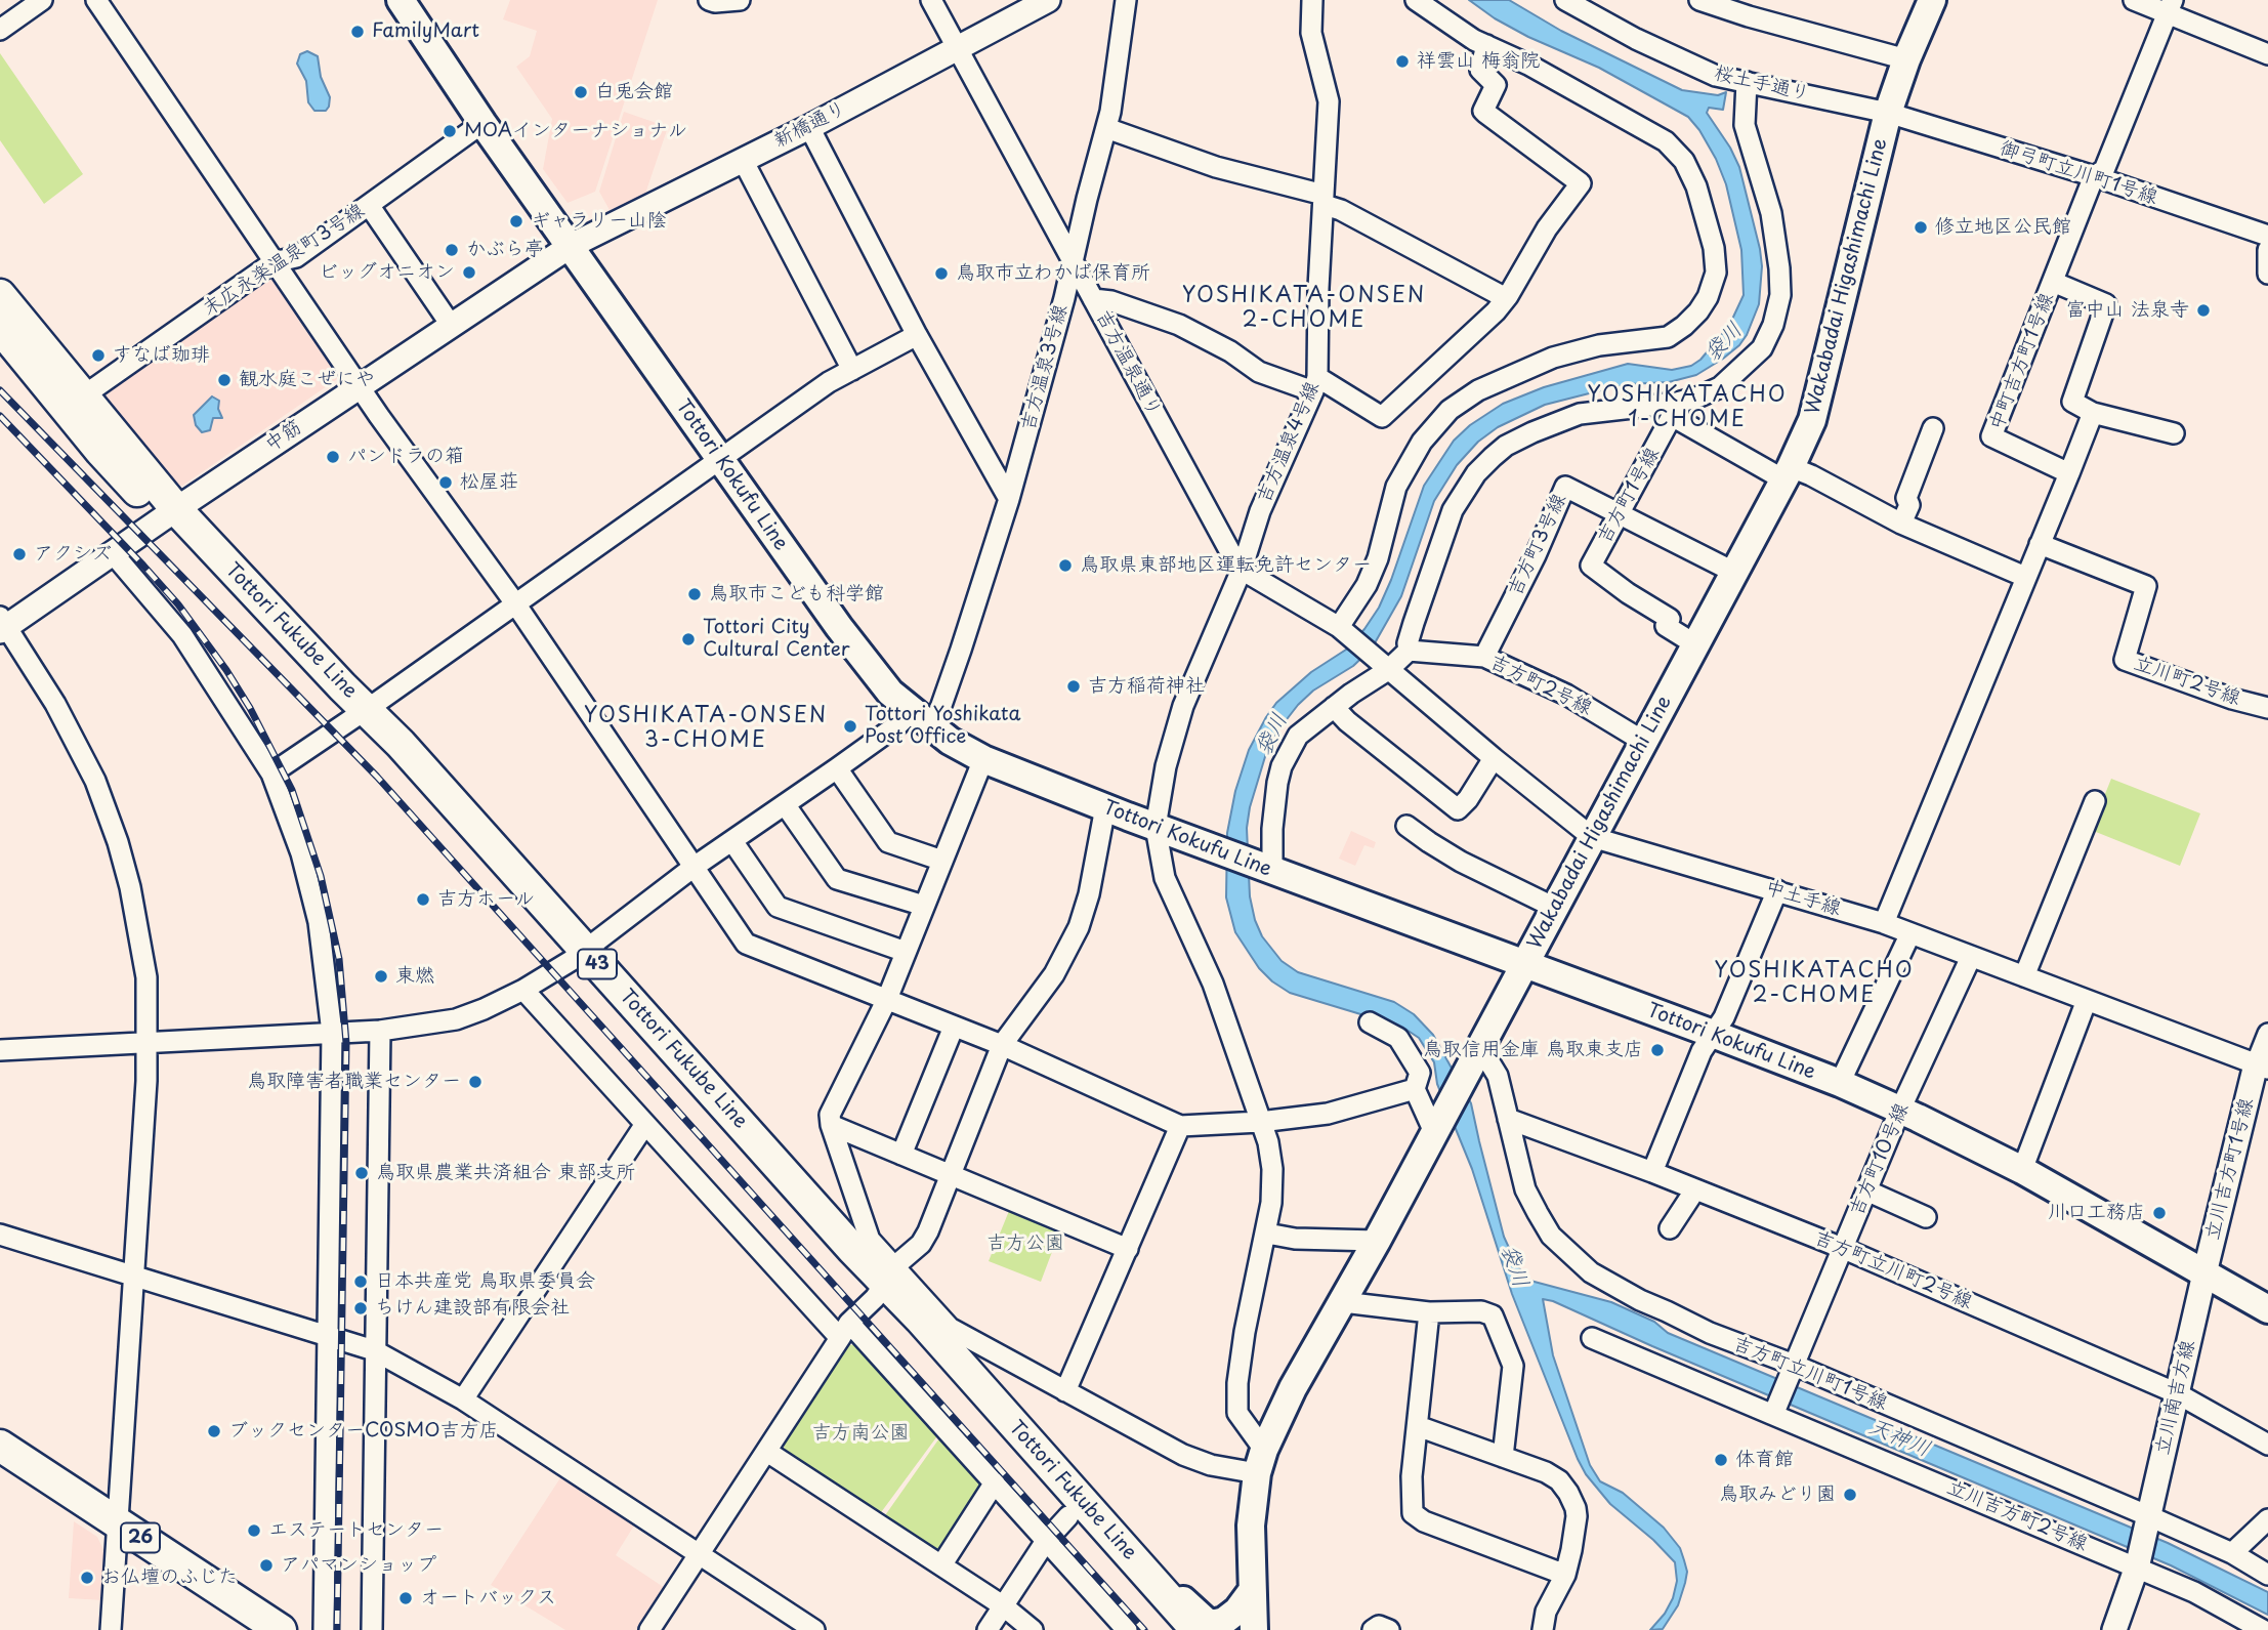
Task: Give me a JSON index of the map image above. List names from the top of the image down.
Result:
{
  "streets": {
    "main road": [
      "Wakabadai Higashimachi Line",
      "Tottori Kokufu Line",
      "Tottori Fukube Line",
      "43",
      "26"
    ],
    "street": [
      "桜土手通り",
      "新橋通り",
      "御弓町立川町1号線",
      "末広永楽温泉町3号線",
      "中町吉方町1号線",
      "吉方温泉通り",
      "吉方温泉3号線",
      "中筋",
      "吉方温泉4号線",
      "吉方町1号線",
      "吉方町3号線",
      "立川町2号線",
      "吉方町2号線",
      "中土手線",
      "吉方町10号線",
      "立川吉方町1号線",
      "吉方町立川町2号線",
      "吉方町立川町1号線",
      "立川南吉方線",
      "立川吉方町2号線"
    ]
  },
  "crossings": [
    ["桜土手通り", "御弓町立川町1号線"],
    ["桜土手通り", "Wakabadai Higashimachi Line"],
    ["新橋通り", "吉方温泉通り"],
    ["新橋通り", "中筋"],
    ["新橋通り", "Tottori Kokufu Line"],
    ["御弓町立川町1号線", "Wakabadai Higashimachi Line"],
    ["御弓町立川町1号線", "中町吉方町1号線"],
    ["末広永楽温泉町3号線", "Tottori Kokufu Line"],
    ["末広永楽温泉町3号線", "Tottori Fukube Line"],
    ["Wakabadai Higashimachi Line", "Tottori Kokufu Line"],
    ["Wakabadai Higashimachi Line", "吉方町1号線"],
    ["Wakabadai Higashimachi Line", "吉方町3号線"],
    ["Wakabadai Higashimachi Line", "吉方町2号線"],
    ["Wakabadai Higashimachi Line", "中土手線"],
    ["Wakabadai Higashimachi Line", "吉方町立川町1号線"],
    ["吉方温泉通り", "吉方温泉3号線"],
    ["吉方温泉通り", "吉方温泉4号線"],
    ["吉方温泉通り", "中土手線"],
    ["吉方温泉3号線", "Tottori Kokufu Line"],
    ["中筋", "Tottori Kokufu Line"],
    ["中筋", "Tottori Fukube Line"],
    ["吉方温泉4号線", "Tottori Kokufu Line"],
    ["Tottori Kokufu Line", "吉方町10号線"],
    ["Tottori Kokufu Line", "立川吉方町1号線"],
    ["Tottori Kokufu Line", "立川南吉方線"],
    ["吉方町1号線", "吉方町3号線"],
    ["吉方町3号線", "吉方町2号線"],
    ["中土手線", "吉方町10号線"],
    ["中土手線", "立川吉方町1号線"],
    ["吉方町10号線", "吉方町立川町2号線"],
    ["吉方町10号線", "吉方町立川町1号線"],
    ["吉方町10号線", "立川吉方町2号線"],
    ["立川吉方町1号線", "立川南吉方線"],
    ["吉方町立川町2号線", "吉方町立川町1号線"],
    ["吉方町立川町2号線", "立川南吉方線"],
    ["吉方町立川町1号線", "立川南吉方線"],
    ["立川南吉方線", "立川吉方町2号線"]
  ],
  "districts": [
    "YOSHIKATA-ONSEN 2-CHOME",
    "YOSHIKATACHO 1-CHOME",
    "YOSHIKATA-ONSEN 3-CHOME",
    "YOSHIKATACHO 2-CHOME"
  ],
  "water": ["袋川", "天神川"],
  "parks": ["吉方公園", "吉方南公園"],
  "places": [
    "FamilyMart",
    "祥雲山 梅翁院",
    "白兎会館",
    "MOAインターナショナル",
    "ギャラリー山陰",
    "修立地区公民館",
    "かぶら亭",
    "ビッグオニオン",
    "鳥取市立わかば保育所",
    "富中山 法泉寺",
    "すなば珈琲",
    "観水庭こぜにや",
    "パンドラの箱",
    "松屋荘",
    "アクシズ",
    "鳥取県東部地区運転免許センター",
    "鳥取市こども科学館",
    "Tottori City Cultural Center",
    "吉方稲荷神社",
    "Tottori Yoshikata Post Office",
    "吉方ホール",
    "東燃",
    "鳥取信用金庫 鳥取東支店",
    "鳥取障害者職業センター",
    "鳥取県農業共済組合 東部支所",
    "川口工務店",
    "日本共産党 鳥取県委員会",
    "ちけん建設部有限会社",
    "ブックセンターCOSMO吉方店",
    "体育館",
    "鳥取みどり園",
    "エステートセンター",
    "アパマンショップ",
    "お仏壇のふじた",
    "オートバックス"
  ]
}
